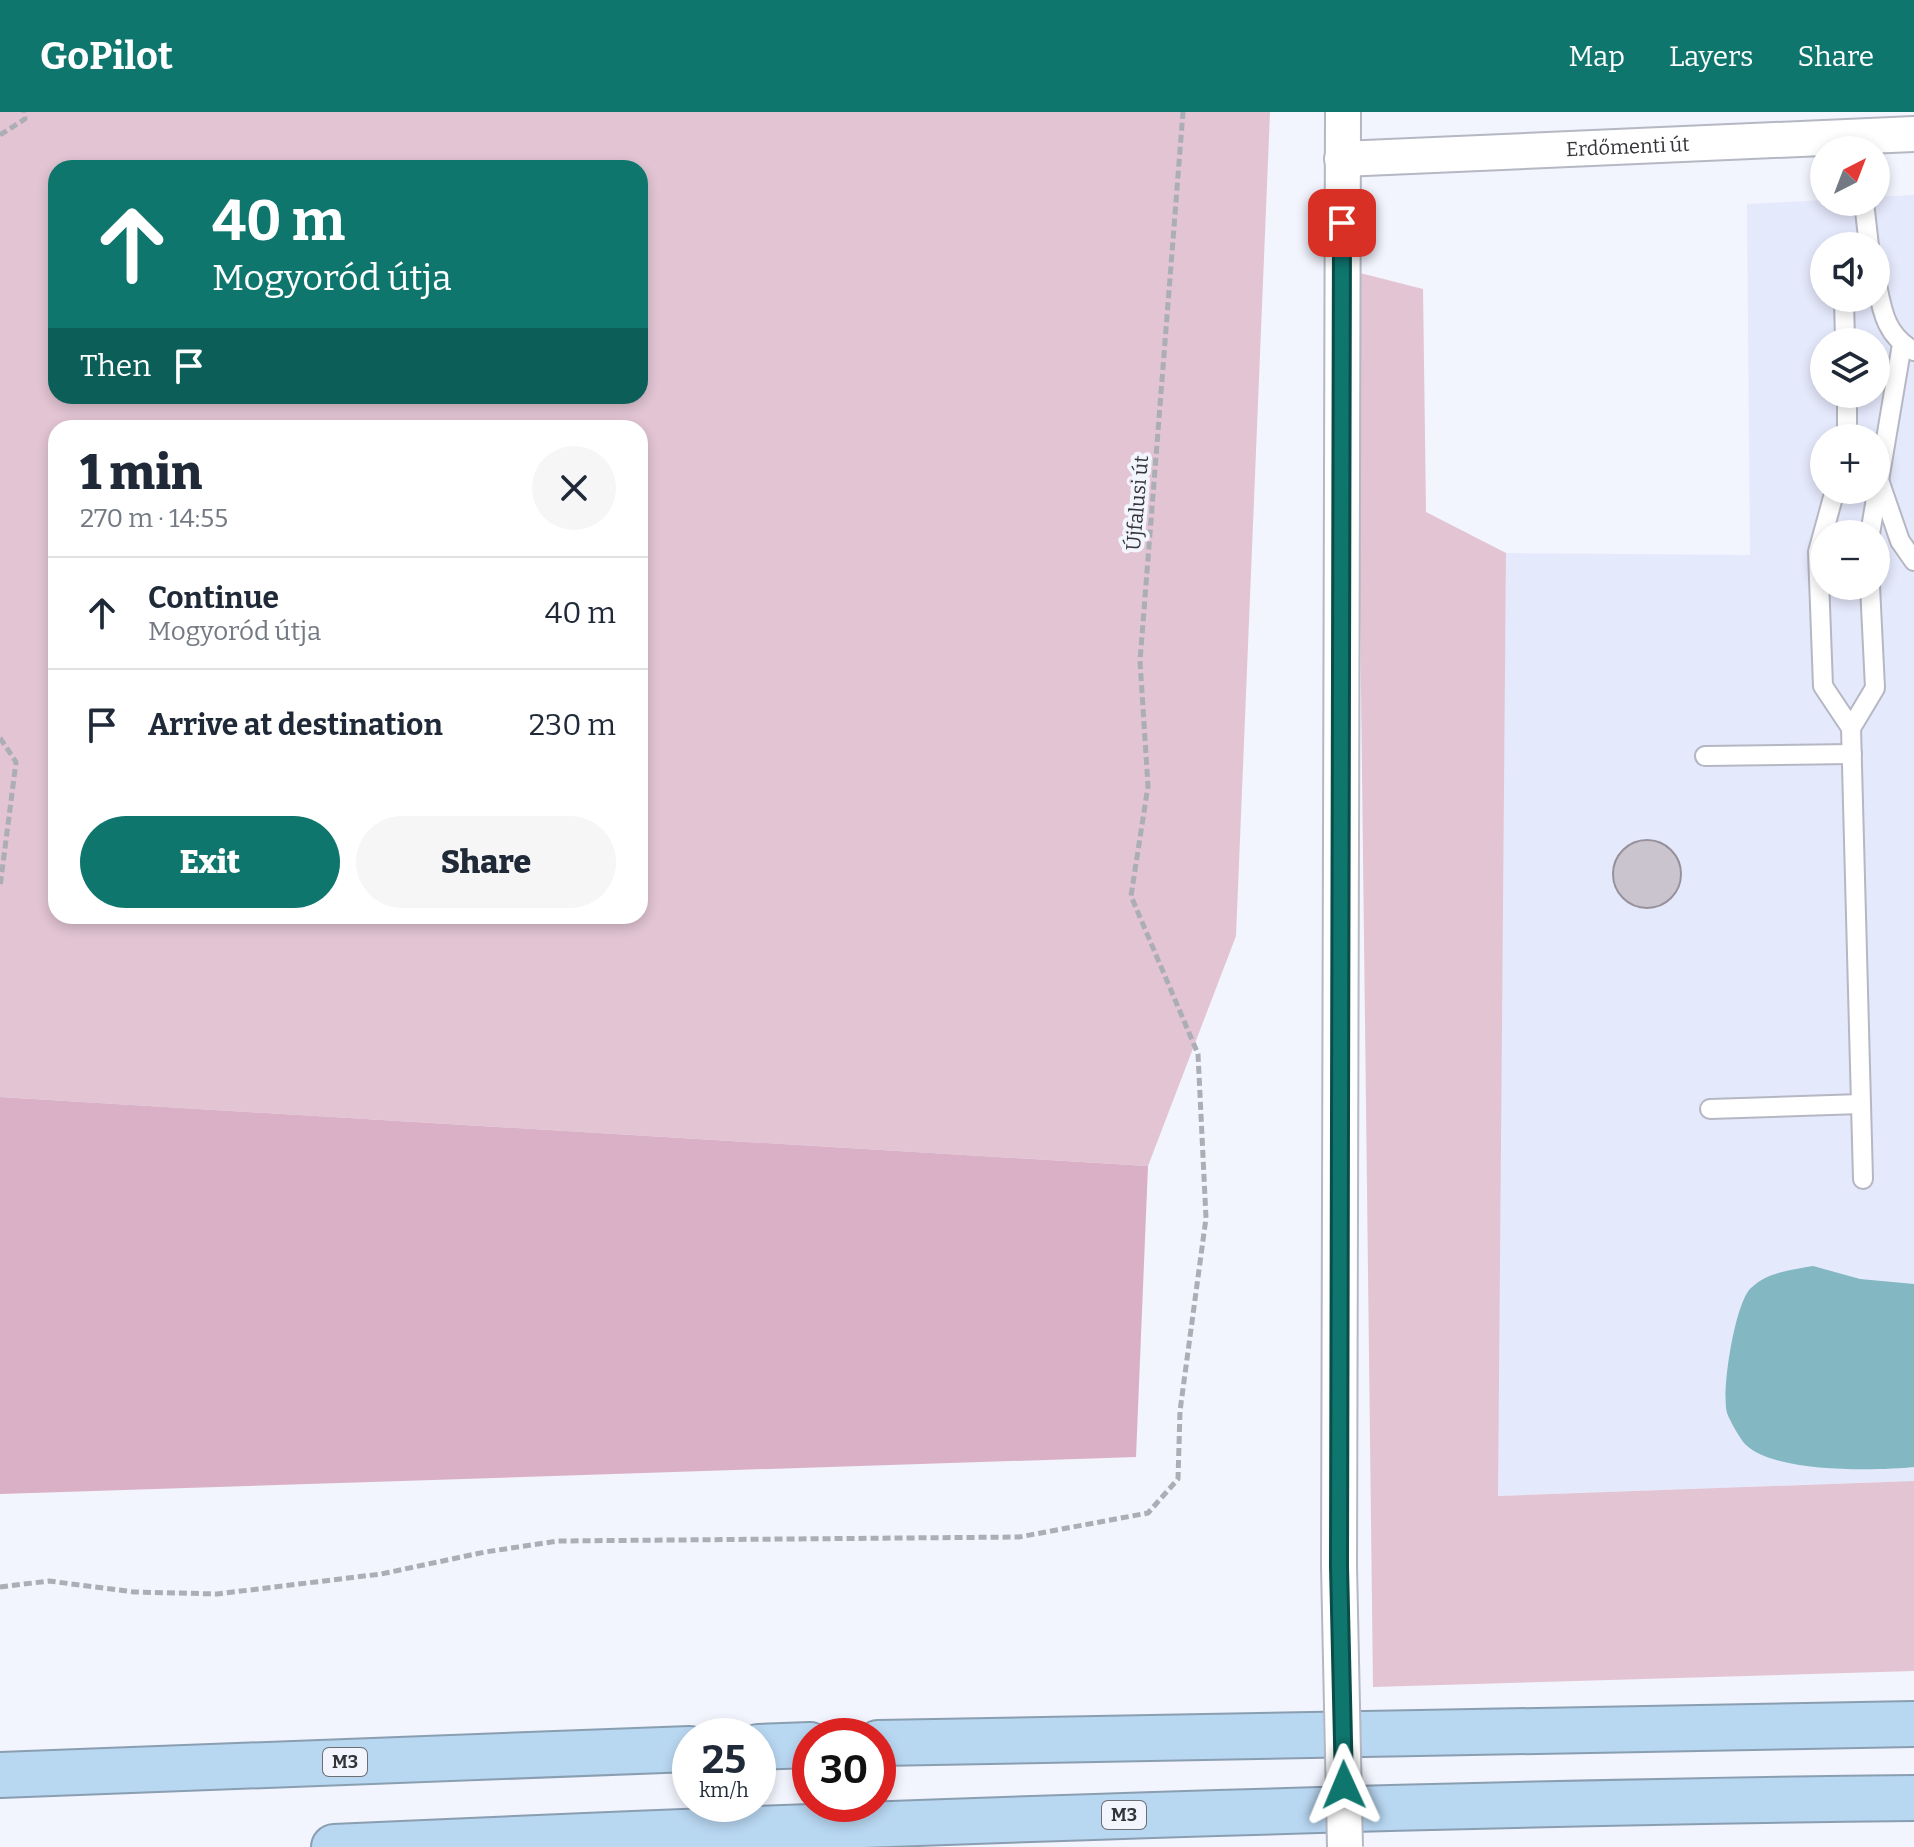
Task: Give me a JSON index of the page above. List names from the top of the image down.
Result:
{
  "streets": {
    "highway": ["M3"],
    "street": ["Erdőmenti út"],
    "path": ["Újfalusi út"]
  },
  "north": "top right",
  "page": {
    "header": "GoPilot",
    "nav": ["Map", "Layers", "Share"],
    "map_buttons": ["+", "−"],
    "turn": ["40 m", "Mogyoród útja"],
    "then": "Then",
    "heading": ["1 min", "270 m · 14:55"],
    "list": [
      {
        "name": "Continue",
        "note": "Mogyoród útja",
        "value": "40 m"
      },
      {
        "name": "Arrive at destination",
        "value": "230 m"
      }
    ],
    "buttons": ["Exit", "Share"],
    "speed": "25 km/h",
    "limit": "30"
  }
}
